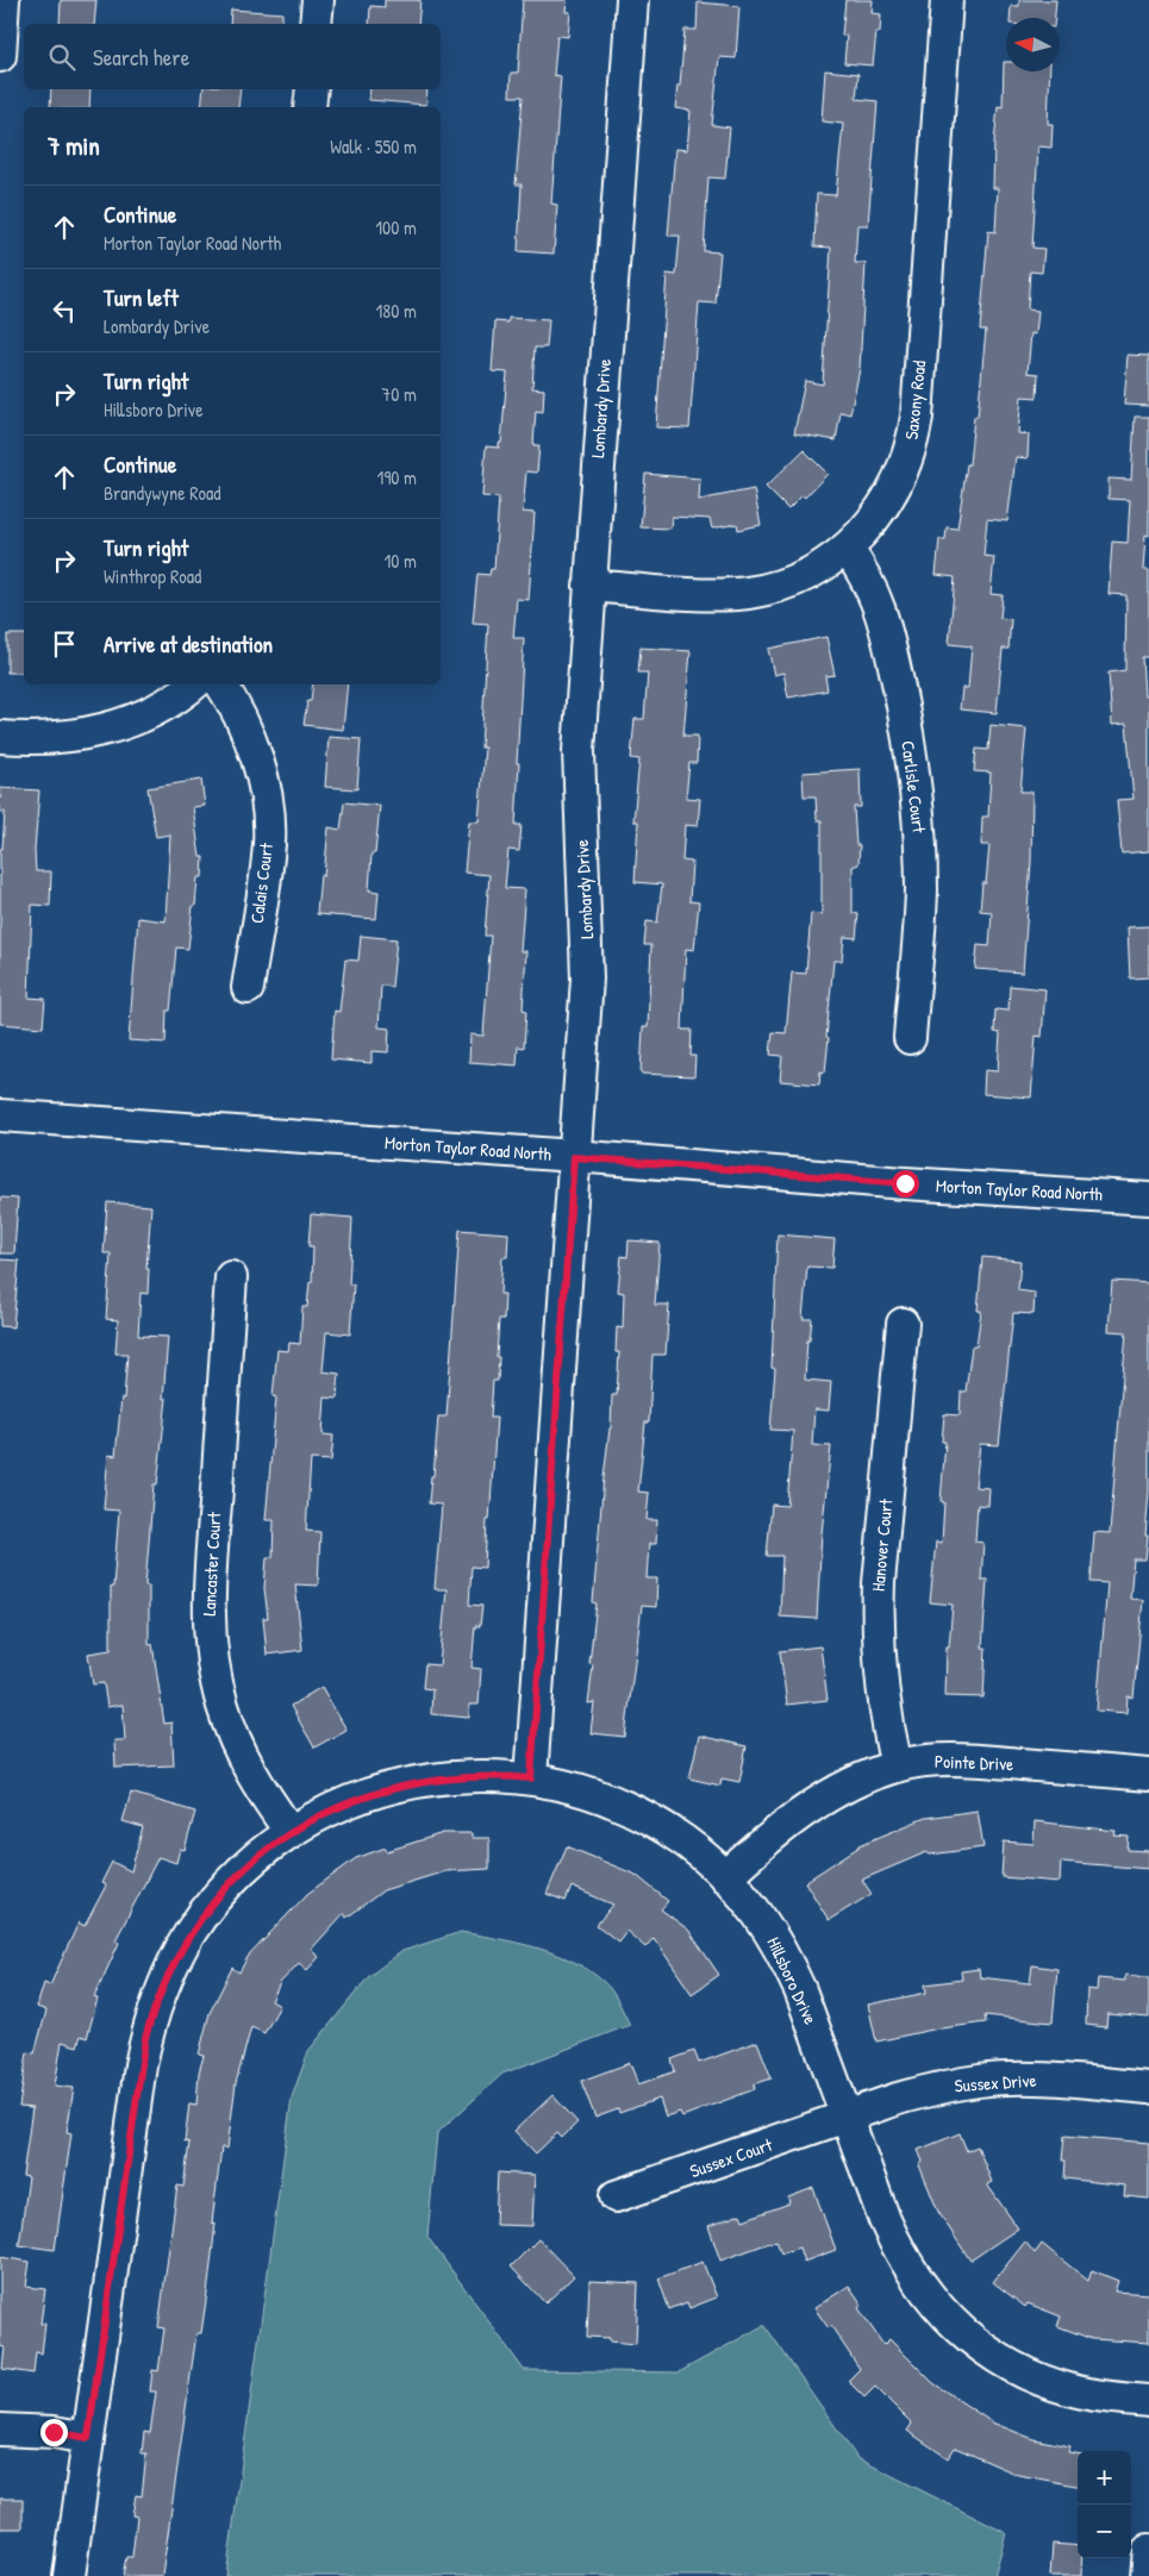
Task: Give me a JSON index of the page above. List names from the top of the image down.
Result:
{
  "streets": {
    "street": [
      "Saxony Road",
      "Lombardy Drive",
      "Carlisle Court",
      "Calais Court",
      "Morton Taylor Road North",
      "Hanover Court",
      "Lancaster Court",
      "Pointe Drive",
      "Hillsboro Drive",
      "Sussex Drive",
      "Sussex Court"
    ]
  },
  "crossings": [
    ["Saxony Road", "Lombardy Drive"],
    ["Saxony Road", "Carlisle Court"],
    ["Lombardy Drive", "Morton Taylor Road North"],
    ["Lombardy Drive", "Hillsboro Drive"],
    ["Hanover Court", "Pointe Drive"],
    ["Lancaster Court", "Hillsboro Drive"],
    ["Pointe Drive", "Hillsboro Drive"],
    ["Hillsboro Drive", "Sussex Drive"],
    ["Hillsboro Drive", "Sussex Court"],
    ["Sussex Drive", "Sussex Court"]
  ],
  "north": "left",
  "page": {
    "search": "Search here",
    "heading": ["7 min", "Walk · 550 m"],
    "list": [
      ["Continue", "Morton Taylor Road North", "100 m"],
      ["Turn left", "Lombardy Drive", "180 m"],
      ["Turn right", "Hillsboro Drive", "70 m"],
      ["Continue", "Brandywyne Road", "190 m"],
      ["Turn right", "Winthrop Road", "10 m"],
      "Arrive at destination"
    ],
    "map_buttons": ["+", "−"]
  }
}
